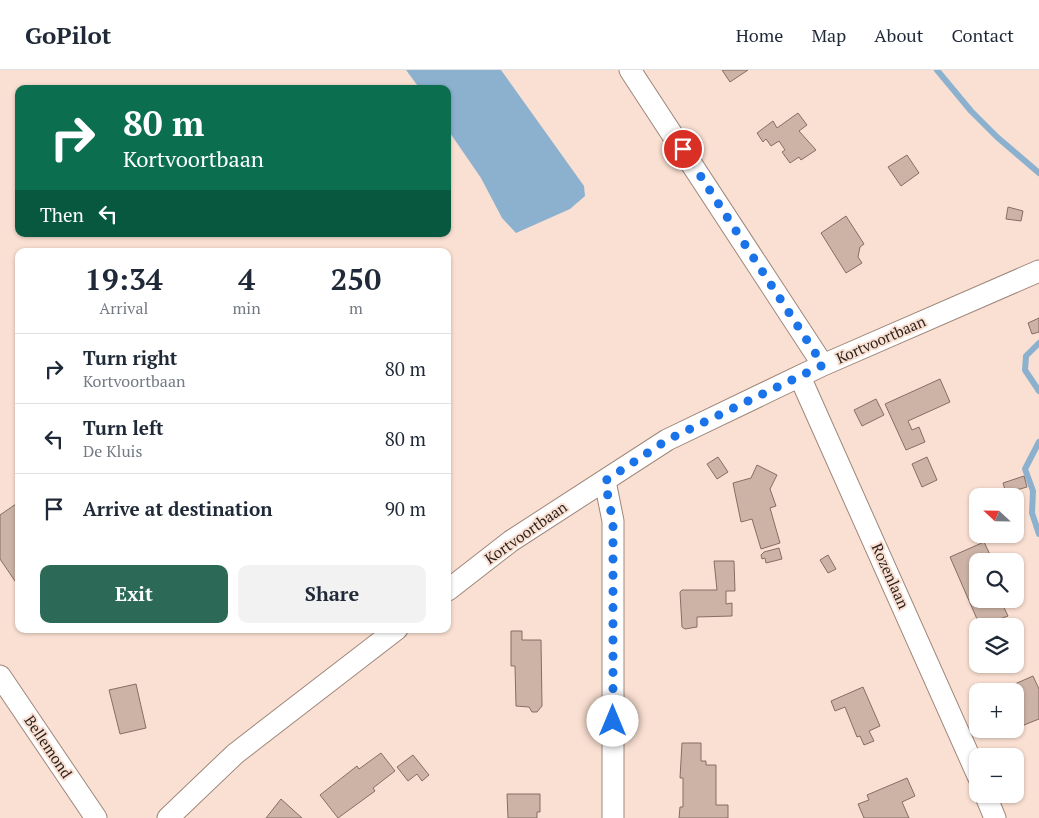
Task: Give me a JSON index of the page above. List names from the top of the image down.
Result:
{
  "streets": {
    "street": ["Kortvoortbaan", "Rozenlaan", "Bellemond"]
  },
  "crossings": [
    ["Kortvoortbaan", "Rozenlaan"]
  ],
  "north": "left",
  "page": {
    "header": "GoPilot",
    "nav": [
      "Home",
      "Map",
      "About",
      "Contact"
    ],
    "turn": ["80 m", "Kortvoortbaan"],
    "then": "Then",
    "eta": [
      "19:34",
      "Arrival",
      "4",
      "min",
      "250",
      "m"
    ],
    "list": [
      {
        "name": "Turn right",
        "note": "Kortvoortbaan",
        "value": "80 m"
      },
      {
        "name": "Turn left",
        "note": "De Kluis",
        "value": "80 m"
      },
      {
        "name": "Arrive at destination",
        "value": "90 m"
      }
    ],
    "map_buttons": ["+", "−"],
    "buttons": ["Exit", "Share"]
  }
}
